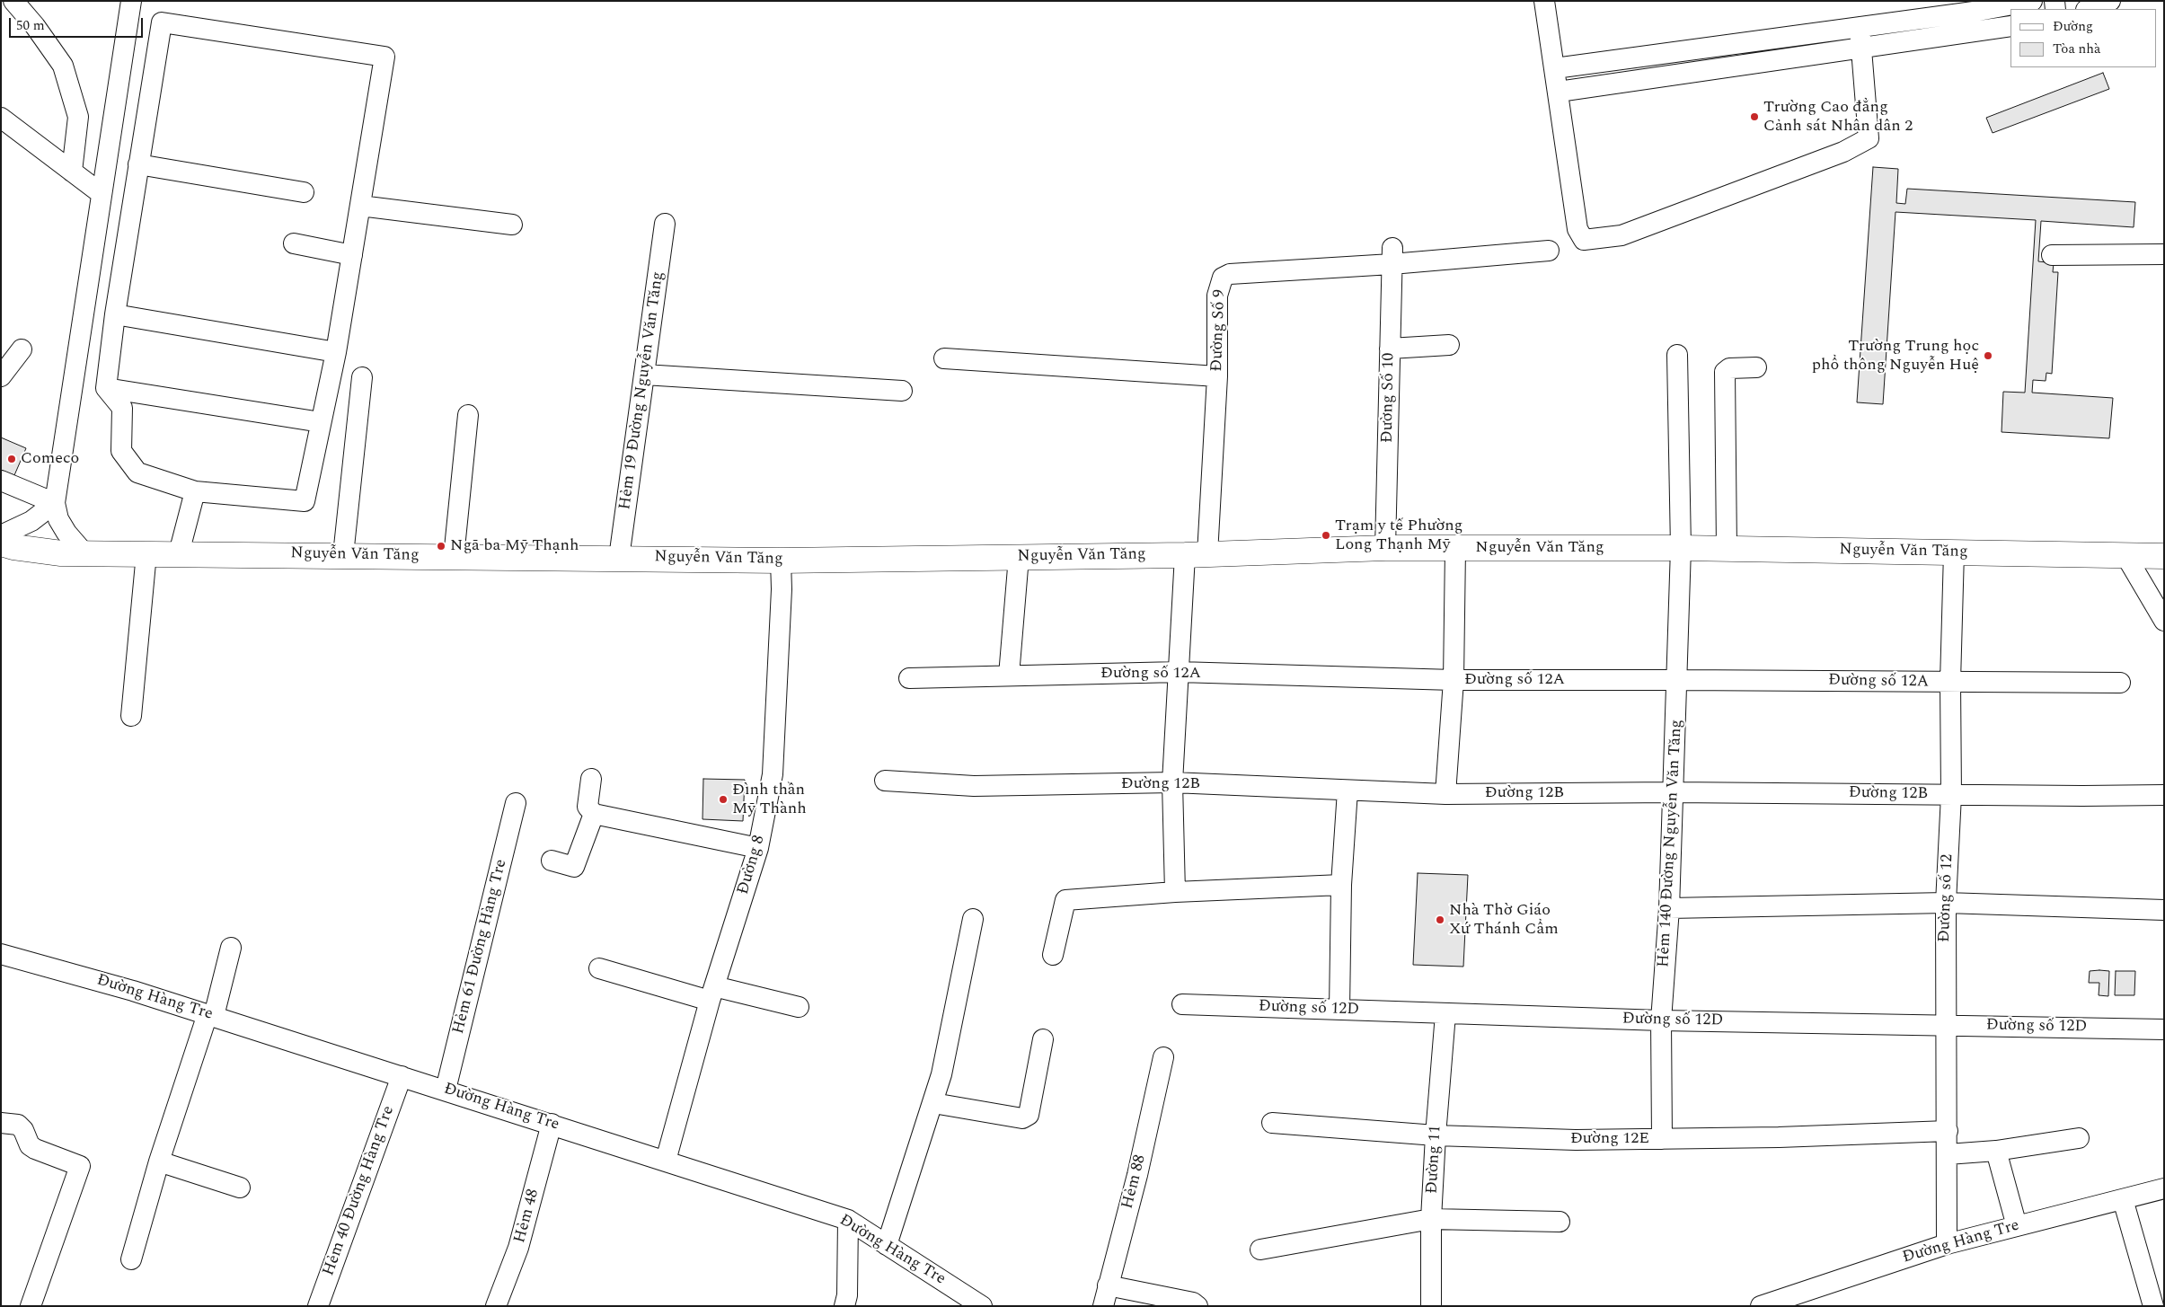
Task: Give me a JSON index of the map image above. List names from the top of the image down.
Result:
{
  "streets": {
    "main road": ["Nguyễn Văn Tăng"],
    "street": [
      "Đường Số 9",
      "Hẻm 19 Đường Nguyễn Văn Tăng",
      "Đường Số 10",
      "Đường số 12A",
      "Đường 12B",
      "Hẻm 140 Đường Nguyễn Văn Tăng",
      "Đường 8",
      "Đường số 12",
      "Hẻm 61 Đường Hàng Tre",
      "Đường Hàng Tre",
      "Đường số 12D",
      "Đường 12E",
      "Đường 11",
      "Hẻm 88",
      "Hẻm 40 Đường Hàng Tre",
      "Hẻm 48"
    ]
  },
  "crossings": [
    ["Đường Số 9", "Đường Số 10"],
    ["Đường Số 9", "Nguyễn Văn Tăng"],
    ["Đường Số 9", "Đường số 12A"],
    ["Đường Số 9", "Đường 12B"],
    ["Hẻm 19 Đường Nguyễn Văn Tăng", "Nguyễn Văn Tăng"],
    ["Đường Số 10", "Nguyễn Văn Tăng"],
    ["Nguyễn Văn Tăng", "Hẻm 140 Đường Nguyễn Văn Tăng"],
    ["Nguyễn Văn Tăng", "Đường 8"],
    ["Nguyễn Văn Tăng", "Đường số 12"],
    ["Đường số 12A", "Hẻm 140 Đường Nguyễn Văn Tăng"],
    ["Đường số 12A", "Đường số 12"],
    ["Đường 12B", "Hẻm 140 Đường Nguyễn Văn Tăng"],
    ["Đường 12B", "Đường số 12"],
    ["Hẻm 140 Đường Nguyễn Văn Tăng", "Đường số 12D"],
    ["Hẻm 140 Đường Nguyễn Văn Tăng", "Đường 12E"],
    ["Đường 8", "Đường Hàng Tre"],
    ["Đường số 12", "Đường Hàng Tre"],
    ["Đường số 12", "Đường số 12D"],
    ["Đường số 12", "Đường 12E"],
    ["Hẻm 61 Đường Hàng Tre", "Đường Hàng Tre"],
    ["Đường Hàng Tre", "Hẻm 40 Đường Hàng Tre"],
    ["Đường Hàng Tre", "Hẻm 48"],
    ["Đường số 12D", "Đường 11"],
    ["Đường 12E", "Đường 11"]
  ],
  "places": [
    "Trường Cao đẳng Cảnh sát Nhân dân 2",
    "Trường Trung học phổ thông Nguyễn Huệ",
    "Comeco",
    "Trạm y tế Phường Long Thạnh Mỹ",
    "Ngã ba Mỹ Thạnh",
    "Đình thần Mỹ Thành",
    "Nhà Thờ Giáo Xứ Thánh Cẩm"
  ],
  "legend": ["Đường", "Tòa nhà"],
  "scale_bar": "50 m"
}
